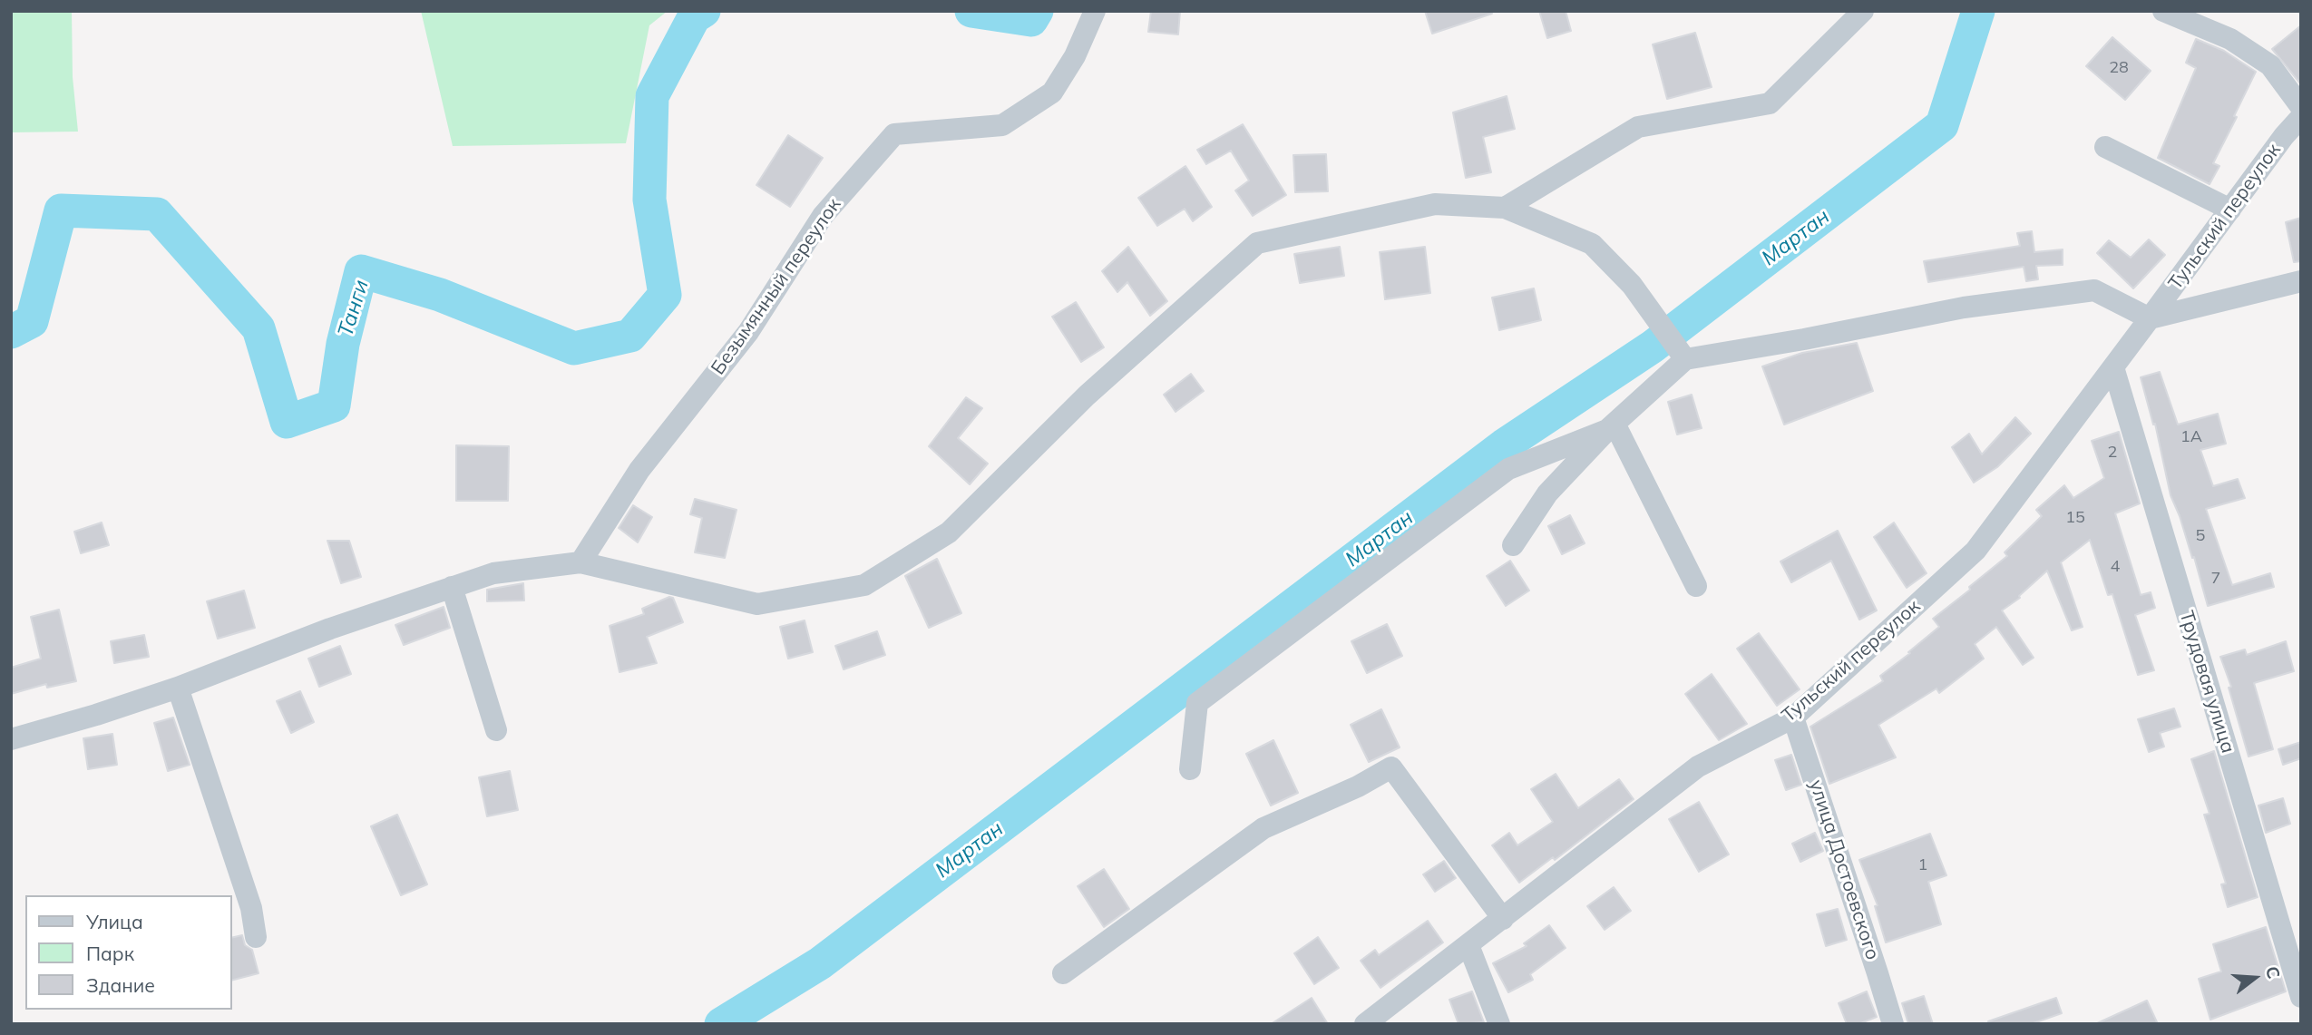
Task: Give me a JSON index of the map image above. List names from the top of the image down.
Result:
{
  "streets": {
    "street": [
      "Тульский переулок",
      "Безымянный переулок",
      "Трудовая улица",
      "улица Достоевского"
    ]
  },
  "crossings": [
    ["Тульский переулок", "Трудовая улица"],
    ["Тульский переулок", "улица Достоевского"]
  ],
  "water": ["Мартан", "Танги"],
  "house_numbers": [
    "28",
    "1А",
    "2",
    "15",
    "5",
    "4",
    "7",
    "1"
  ],
  "legend": ["Улица", "Парк", "Здание"],
  "north": "right"
}
